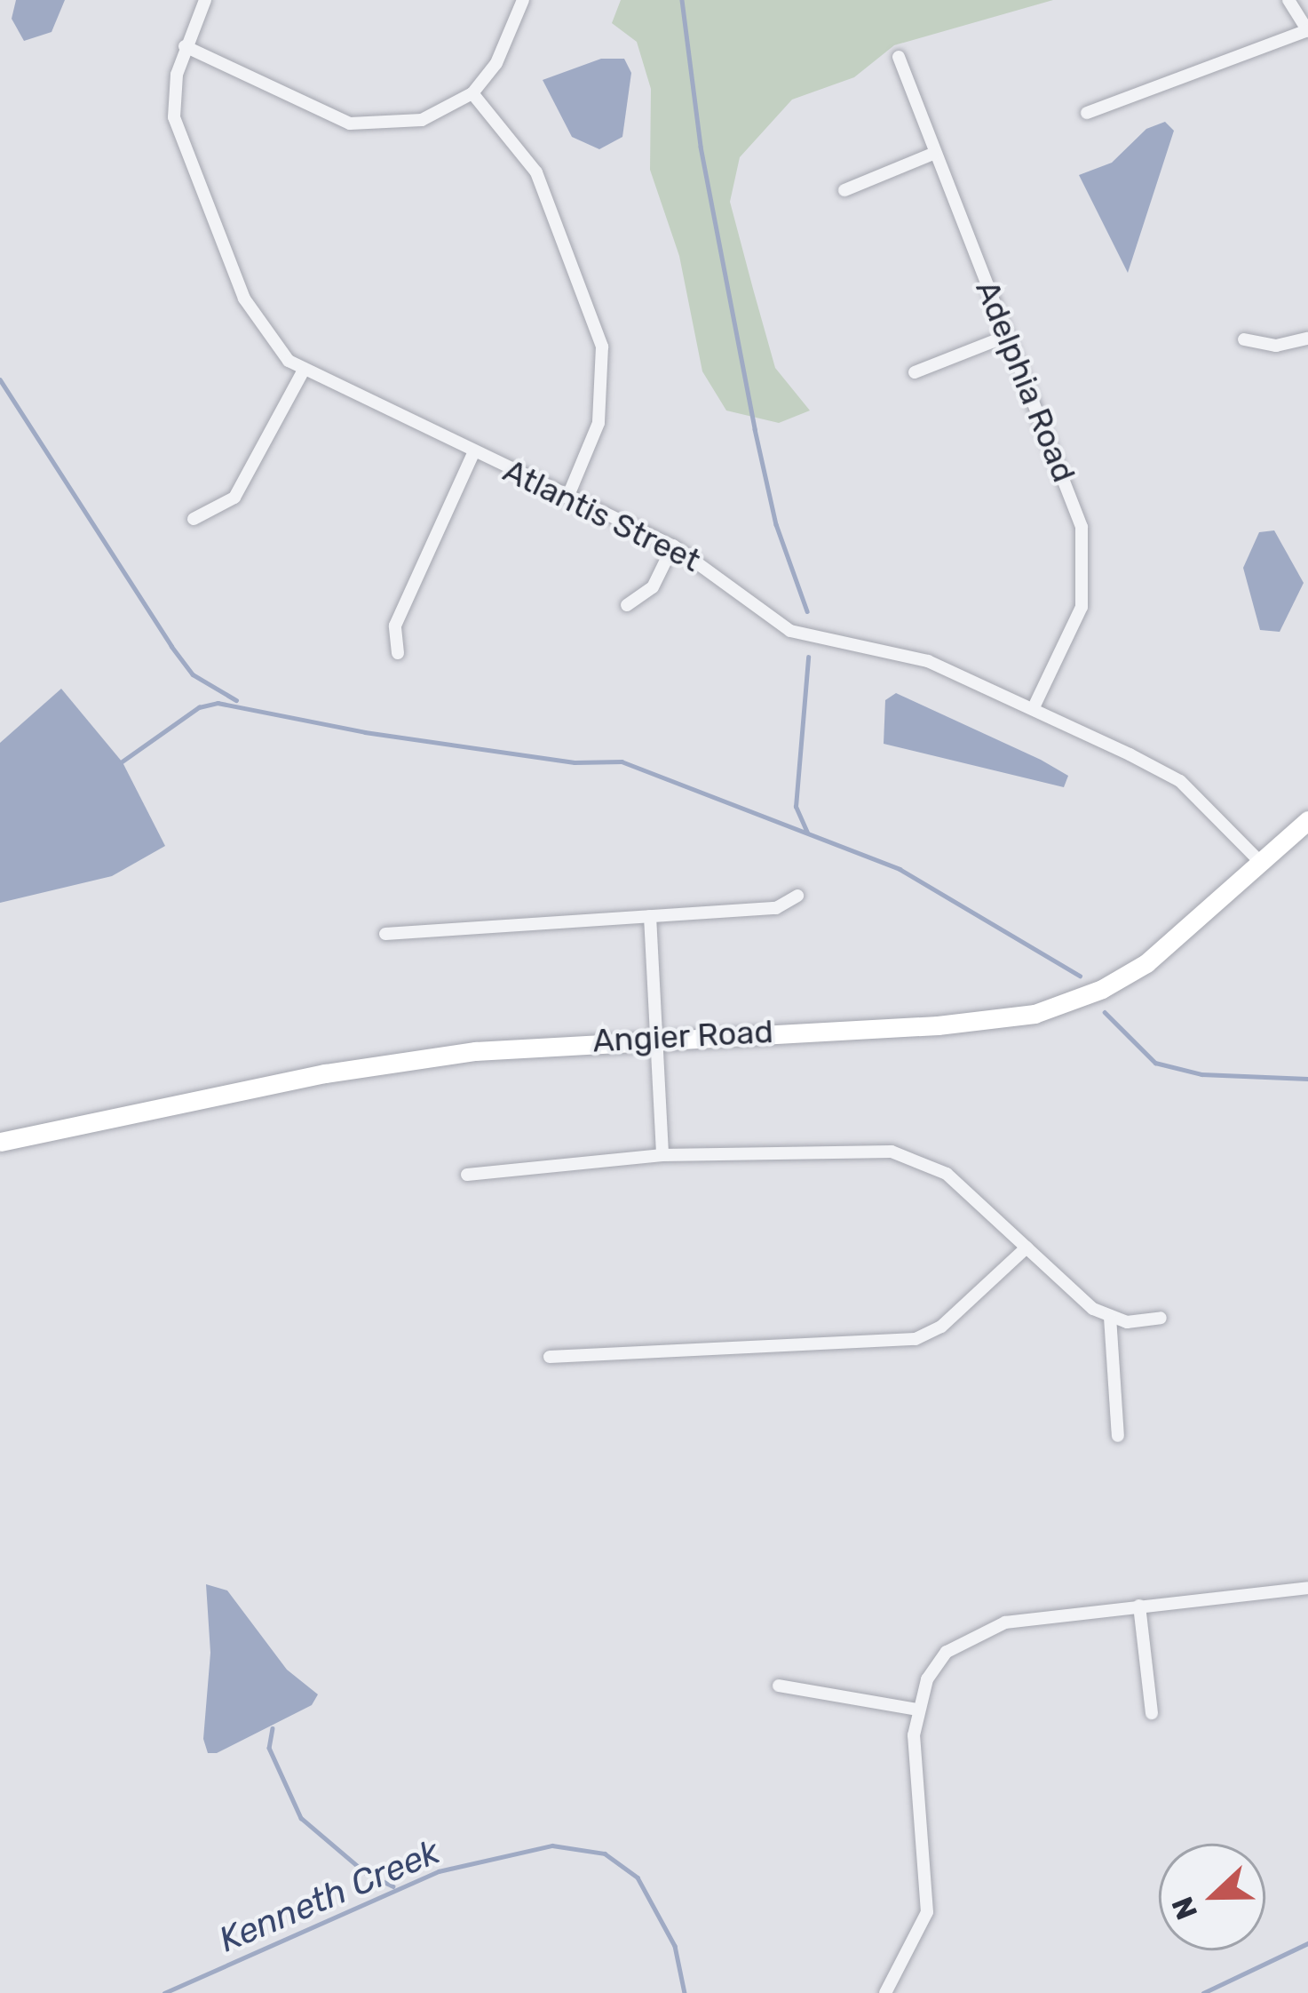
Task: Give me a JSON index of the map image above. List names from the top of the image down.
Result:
{
  "streets": {
    "street": ["Adelphia Road", "Atlantis Street", "Angier Road"]
  },
  "crossings": [
    ["Adelphia Road", "Atlantis Street"],
    ["Atlantis Street", "Angier Road"]
  ],
  "water": ["Kenneth Creek"],
  "north": "left"
}
